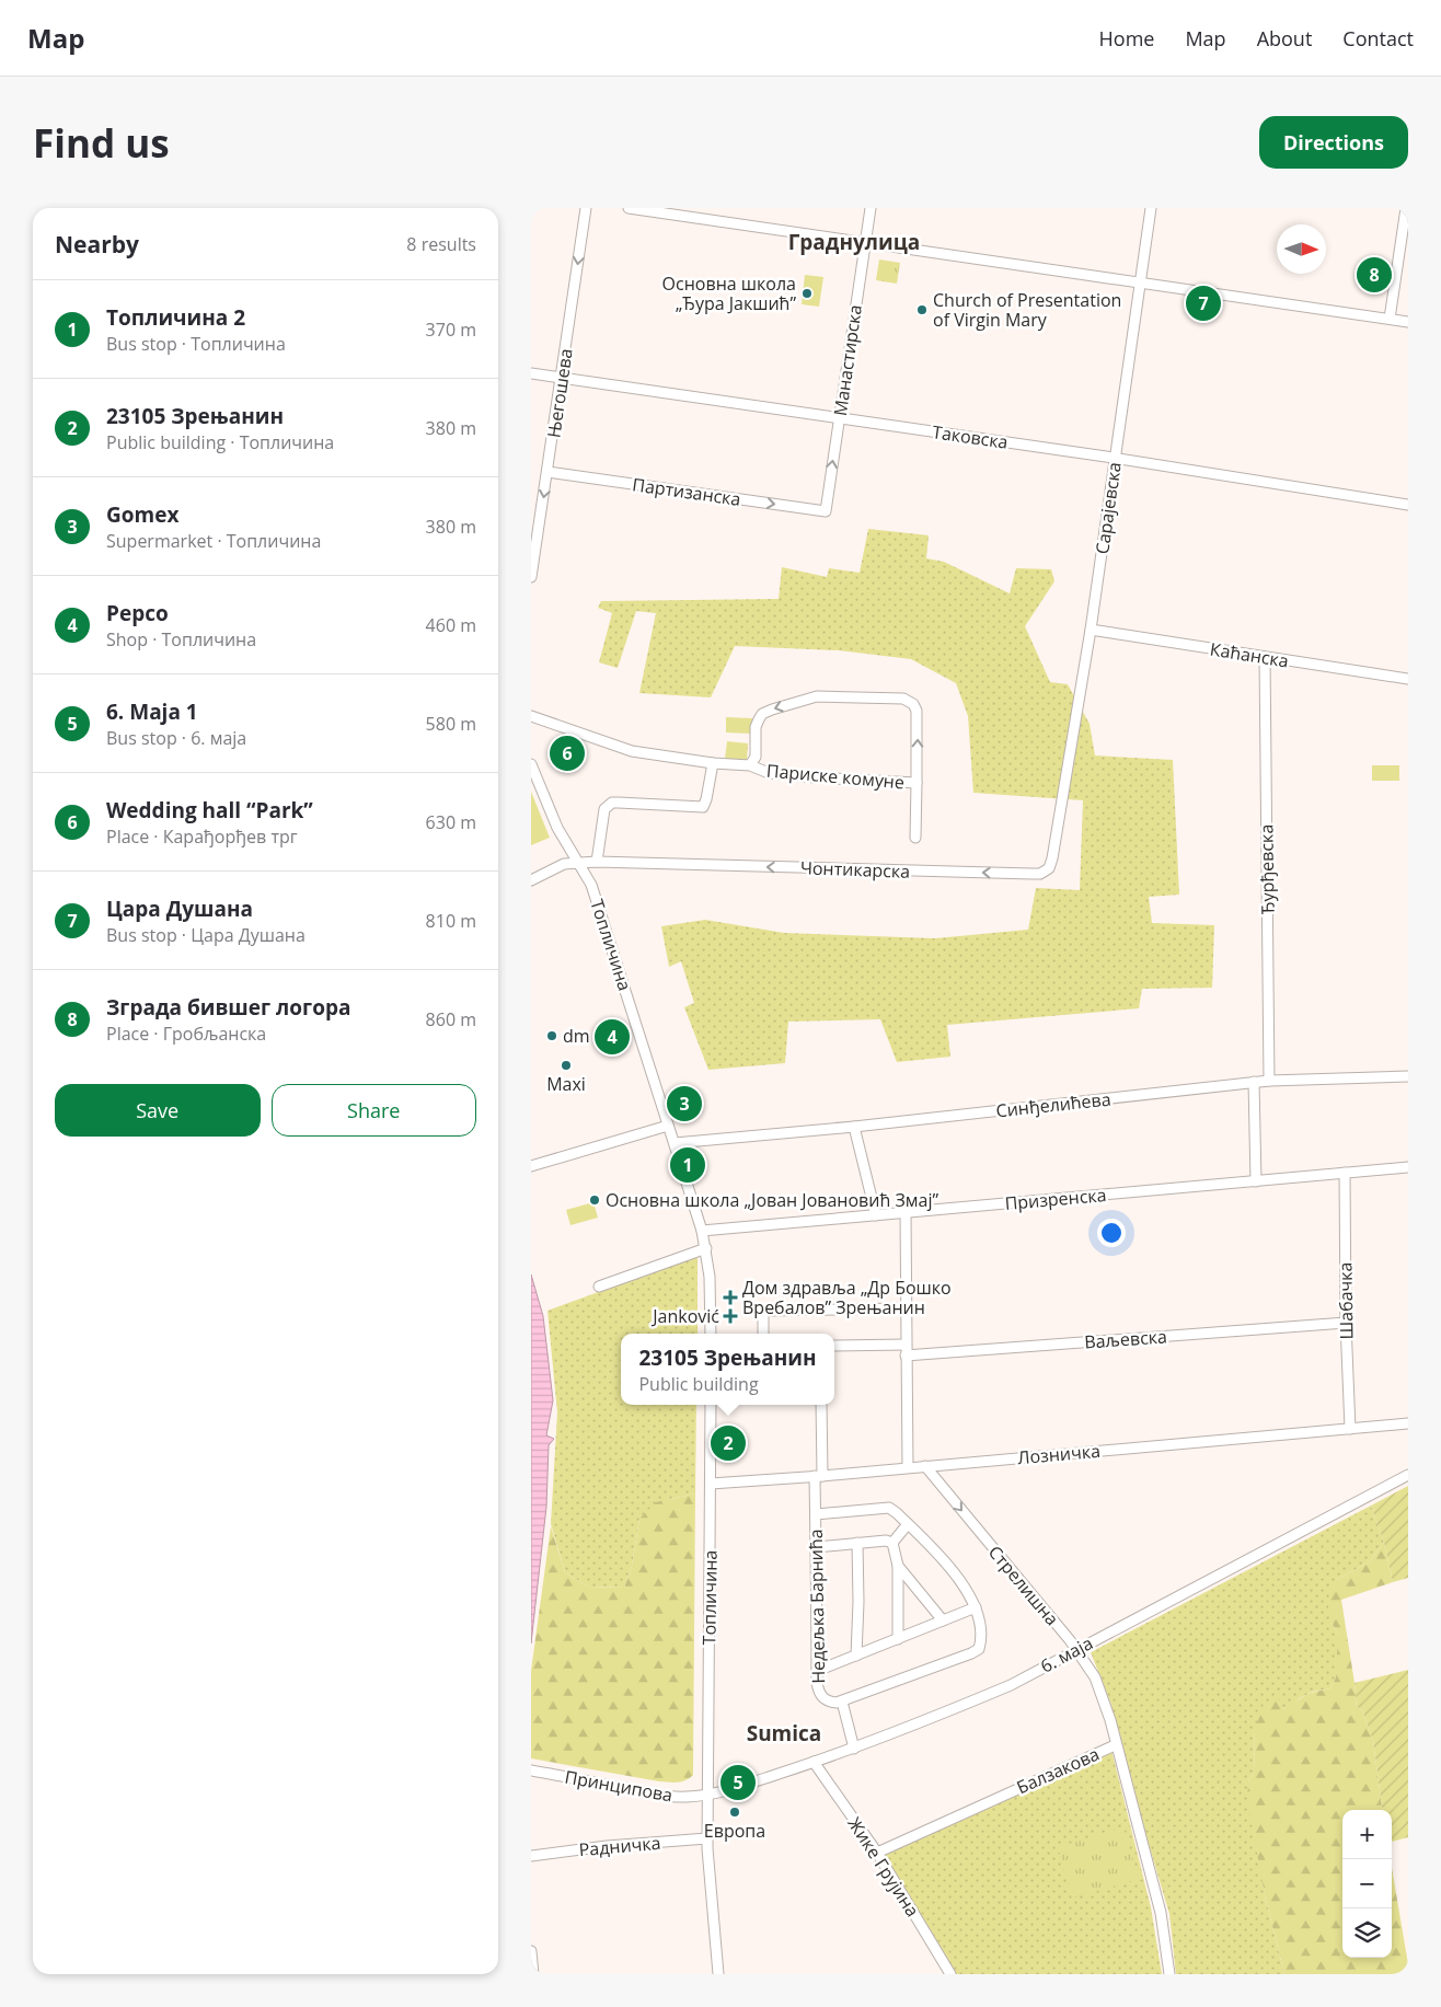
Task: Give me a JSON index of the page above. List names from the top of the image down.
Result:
{
  "streets": {
    "street": [
      "Манастирска",
      "Његошева",
      "Таковска",
      "Партизанска",
      "Сарајевска",
      "Каћанска",
      "Париске комуне",
      "Чонтикарска",
      "Ђурђевска",
      "Топличина",
      "Синђелићева",
      "Призренска",
      "Шабачка",
      "Ваљевска",
      "Лозничка",
      "Стрелишна",
      "Недељка Барнића",
      "6. маја",
      "Балзакова",
      "Принципова",
      "Радничка",
      "Жике Грујина"
    ]
  },
  "crossings": [
    ["Манастирска", "Таковска"],
    ["Манастирска", "Партизанска"],
    ["Његошева", "Таковска"],
    ["Његошева", "Партизанска"],
    ["Таковска", "Сарајевска"],
    ["Сарајевска", "Каћанска"],
    ["Сарајевска", "Чонтикарска"],
    ["Каћанска", "Ђурђевска"],
    ["Чонтикарска", "Топличина"],
    ["Ђурђевска", "Синђелићева"],
    ["Топличина", "Синђелићева"],
    ["Топличина", "Призренска"],
    ["Топличина", "Лозничка"],
    ["Топличина", "6. маја"],
    ["Топличина", "Принципова"],
    ["Призренска", "Шабачка"],
    ["Шабачка", "Ваљевска"],
    ["Шабачка", "Лозничка"],
    ["Лозничка", "Стрелишна"],
    ["Лозничка", "Недељка Барнића"],
    ["Стрелишна", "6. маја"],
    ["Стрелишна", "Балзакова"],
    ["Недељка Барнића", "6. маја"],
    ["6. маја", "Принципова"],
    ["6. маја", "Жике Грујина"],
    ["Балзакова", "Жике Грујина"]
  ],
  "one_way": ["Његошева", "Партизанска", "Чонтикарска"],
  "districts": ["Граднулица", "Sumica"],
  "places": {
    "other": [
      "Основна школа „Ђура Јакшић”",
      "Church of Presentation of Virgin Mary",
      "dm",
      "Maxi",
      "Основна школа „Јован Јовановић Змај”",
      "Европа"
    ],
    "health": ["Дом здравља „Др Бошко Вребалов” Зрењанин", "Janković"]
  },
  "north": "right",
  "page": {
    "header": "Map",
    "nav": [
      "Home",
      "Map",
      "About",
      "Contact"
    ],
    "buttons": [
      "Directions",
      ["Save", "Share"]
    ],
    "title": "Find us",
    "heading": ["Nearby", "8 results"],
    "pins": [
      "8",
      "7",
      "6",
      "4",
      "3",
      "1",
      "2",
      "5"
    ],
    "list": [
      {
        "mark": "1",
        "name": "Топличина 2",
        "note": "Bus stop · Топличина",
        "value": "370 m"
      },
      {
        "mark": "2",
        "name": "23105 Зрењанин",
        "note": "Public building · Топличина",
        "value": "380 m"
      },
      {
        "mark": "3",
        "name": "Gomex",
        "note": "Supermarket · Топличина",
        "value": "380 m"
      },
      {
        "mark": "4",
        "name": "Pepco",
        "note": "Shop · Топличина",
        "value": "460 m"
      },
      {
        "mark": "5",
        "name": "6. Маја 1",
        "note": "Bus stop · 6. маја",
        "value": "580 m"
      },
      {
        "mark": "6",
        "name": "Wedding hall “Park”",
        "note": "Place · Карађорђев трг",
        "value": "630 m"
      },
      {
        "mark": "7",
        "name": "Цара Душана",
        "note": "Bus stop · Цара Душана",
        "value": "810 m"
      },
      {
        "mark": "8",
        "name": "Зграда бившег логора",
        "note": "Place · Гробљанска",
        "value": "860 m"
      }
    ],
    "popup": ["23105 Зрењанин", "Public building"],
    "map_buttons": ["+", "−"]
  }
}
